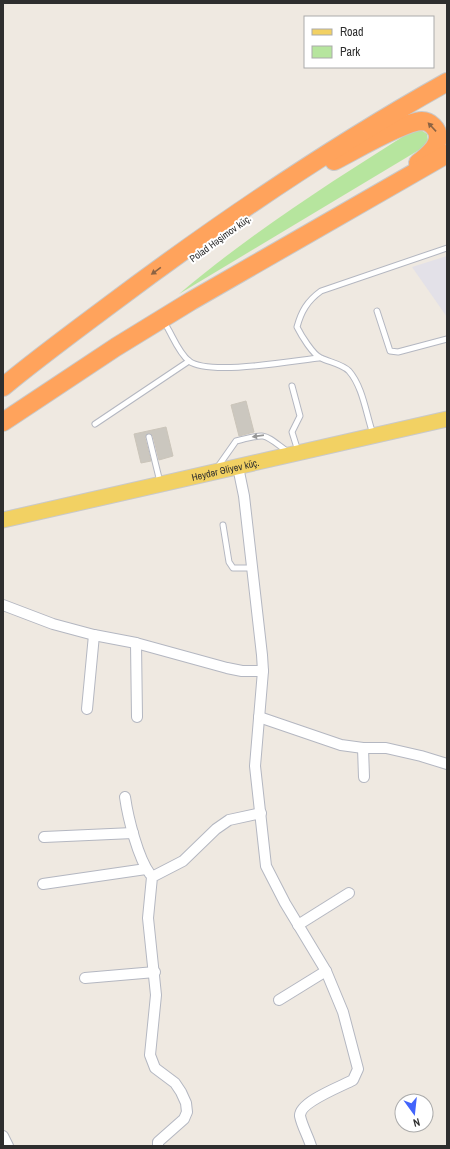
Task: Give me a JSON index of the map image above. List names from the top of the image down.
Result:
{
  "streets": {
    "highway": ["Polad Həşimov küç."],
    "main road": ["Heydər Əliyev küç."]
  },
  "legend": ["Road", "Park"],
  "north": "bottom"
}
